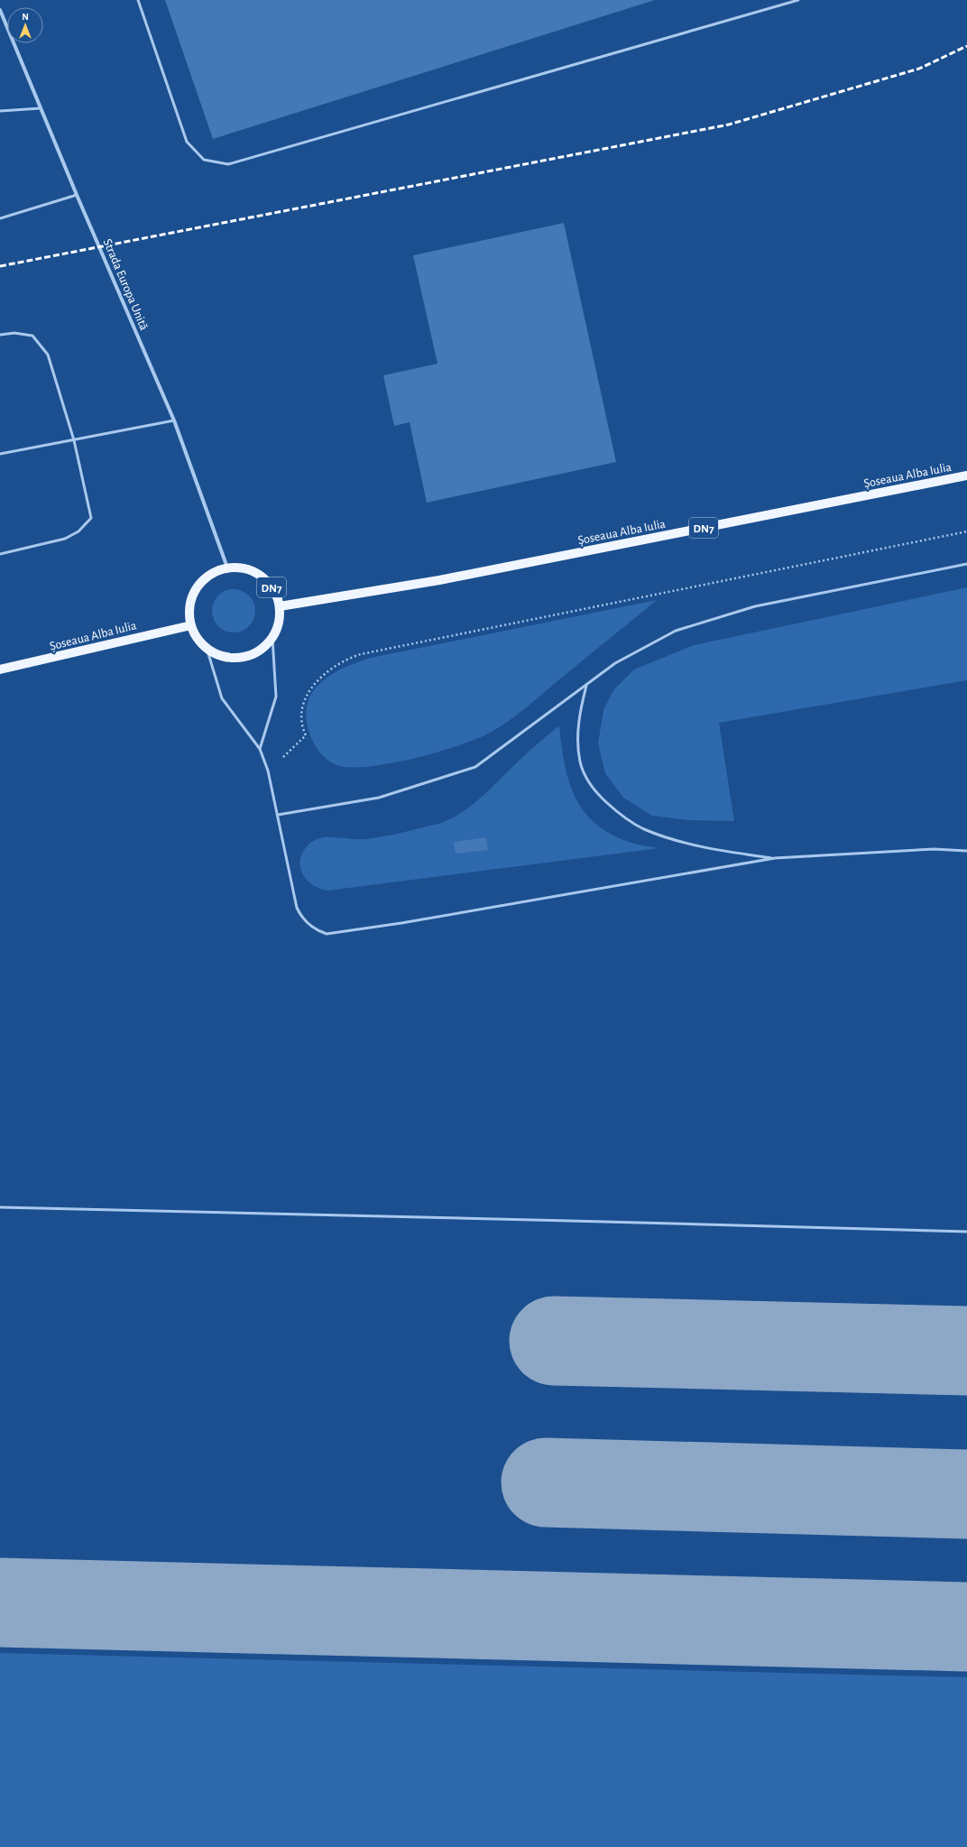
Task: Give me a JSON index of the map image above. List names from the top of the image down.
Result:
{
  "streets": {
    "main road": ["Șoseaua Alba Iulia", "DN7"],
    "street": ["Strada Europa Unită"]
  },
  "crossings": [
    ["Strada Europa Unită", "Șoseaua Alba Iulia"],
    ["Strada Europa Unită", "DN7"],
    ["Șoseaua Alba Iulia", "DN7"]
  ],
  "north": "top"
}
